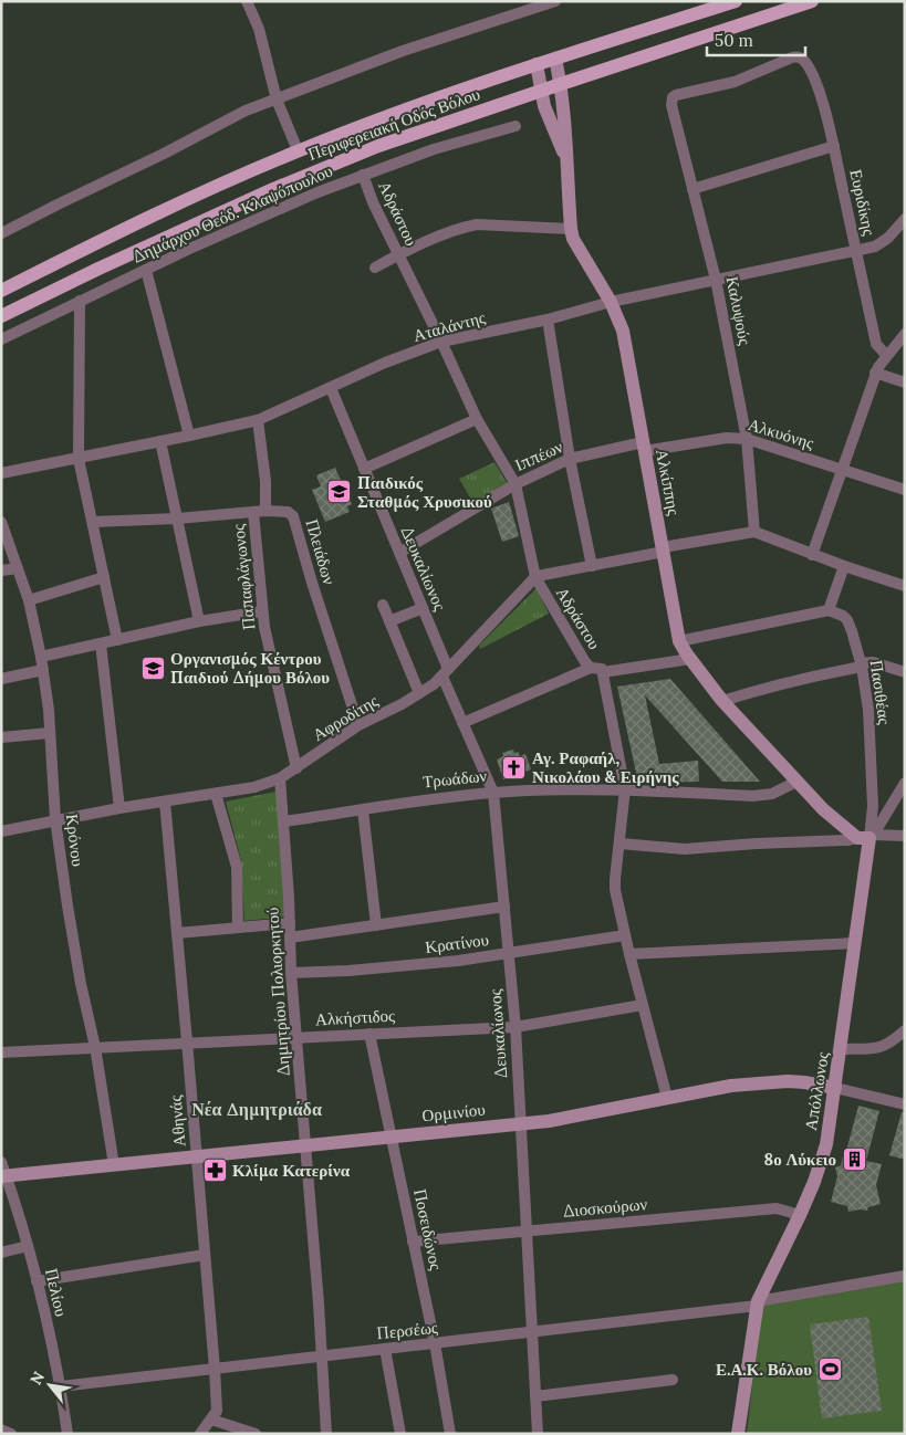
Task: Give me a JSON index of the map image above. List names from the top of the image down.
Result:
{
  "streets": {
    "main road": ["Περιφερειακή Οδός Βόλου"],
    "street": [
      "Ευριδίκης",
      "Δημάρχου Θεόδ. Κλαψόπουλου",
      "Αδράστου",
      "Καλυψούς",
      "Αταλάντης",
      "Αλκυόνης",
      "Ιππέων",
      "Αλκίππης",
      "Πλειάδων",
      "Δευκαλίωνος",
      "Παπαφλάγωνος",
      "Πασιθέας",
      "Αφροδίτης",
      "Τρωάδων",
      "Κρόνου",
      "Κρατίνου",
      "Δημητρίου Πολιορκητού",
      "Αλκήστιδος",
      "Απόλλωνος",
      "Ορμινίου",
      "Αθηνάς",
      "Διοσκούρων",
      "Ποσειδώνος",
      "Πελίου",
      "Περσέως"
    ]
  },
  "crossings": [
    ["Περιφερειακή Οδός Βόλου", "Αλκίππης"],
    ["Ευριδίκης", "Καλυψούς"],
    ["Ευριδίκης", "Αταλάντης"],
    ["Δημάρχου Θεόδ. Κλαψόπουλου", "Αδράστου"],
    ["Αδράστου", "Αταλάντης"],
    ["Αδράστου", "Ιππέων"],
    ["Αδράστου", "Αφροδίτης"],
    ["Καλυψούς", "Αταλάντης"],
    ["Καλυψούς", "Αλκυόνης"],
    ["Αταλάντης", "Αλκίππης"],
    ["Αταλάντης", "Δευκαλίωνος"],
    ["Αταλάντης", "Παπαφλάγωνος"],
    ["Αλκυόνης", "Ιππέων"],
    ["Αλκυόνης", "Αλκίππης"],
    ["Ιππέων", "Αλκίππης"],
    ["Ιππέων", "Δευκαλίωνος"],
    ["Αλκίππης", "Τρωάδων"],
    ["Πλειάδων", "Παπαφλάγωνος"],
    ["Πλειάδων", "Αφροδίτης"],
    ["Δευκαλίωνος", "Αφροδίτης"],
    ["Δευκαλίωνος", "Τρωάδων"],
    ["Δευκαλίωνος", "Κρατίνου"],
    ["Δευκαλίωνος", "Αλκήστιδος"],
    ["Δευκαλίωνος", "Ορμινίου"],
    ["Δευκαλίωνος", "Διοσκούρων"],
    ["Δευκαλίωνος", "Περσέως"],
    ["Παπαφλάγωνος", "Αφροδίτης"],
    ["Πασιθέας", "Απόλλωνος"],
    ["Αφροδίτης", "Κρόνου"],
    ["Αφροδίτης", "Δημητρίου Πολιορκητού"],
    ["Αφροδίτης", "Αθηνάς"],
    ["Τρωάδων", "Δημητρίου Πολιορκητού"],
    ["Κρόνου", "Αλκήστιδος"],
    ["Κρόνου", "Ορμινίου"],
    ["Κρατίνου", "Δημητρίου Πολιορκητού"],
    ["Δημητρίου Πολιορκητού", "Αλκήστιδος"],
    ["Δημητρίου Πολιορκητού", "Ορμινίου"],
    ["Δημητρίου Πολιορκητού", "Περσέως"],
    ["Αλκήστιδος", "Αθηνάς"],
    ["Αλκήστιδος", "Ποσειδώνος"],
    ["Απόλλωνος", "Ορμινίου"],
    ["Απόλλωνος", "Διοσκούρων"],
    ["Απόλλωνος", "Περσέως"],
    ["Ορμινίου", "Αθηνάς"],
    ["Ορμινίου", "Ποσειδώνος"],
    ["Ορμινίου", "Πελίου"],
    ["Αθηνάς", "Περσέως"],
    ["Διοσκούρων", "Ποσειδώνος"],
    ["Ποσειδώνος", "Περσέως"],
    ["Πελίου", "Περσέως"]
  ],
  "districts": ["Νέα Δημητριάδα"],
  "places": {
    "school or university": ["Παιδικός Σταθμός Χρυσικού", "Οργανισμός Κέντρου Παιδιού Δήμου Βόλου"],
    "church": ["Αγ. Ραφαήλ, Νικολάου & Ειρήνης"],
    "building": ["8ο Λύκειο"],
    "pharmacy": ["Κλίμα Κατερίνα"],
    "sports": ["Ε.Α.Κ. Βόλου"]
  },
  "scale_bar": "50 m",
  "north": "top left"
}
